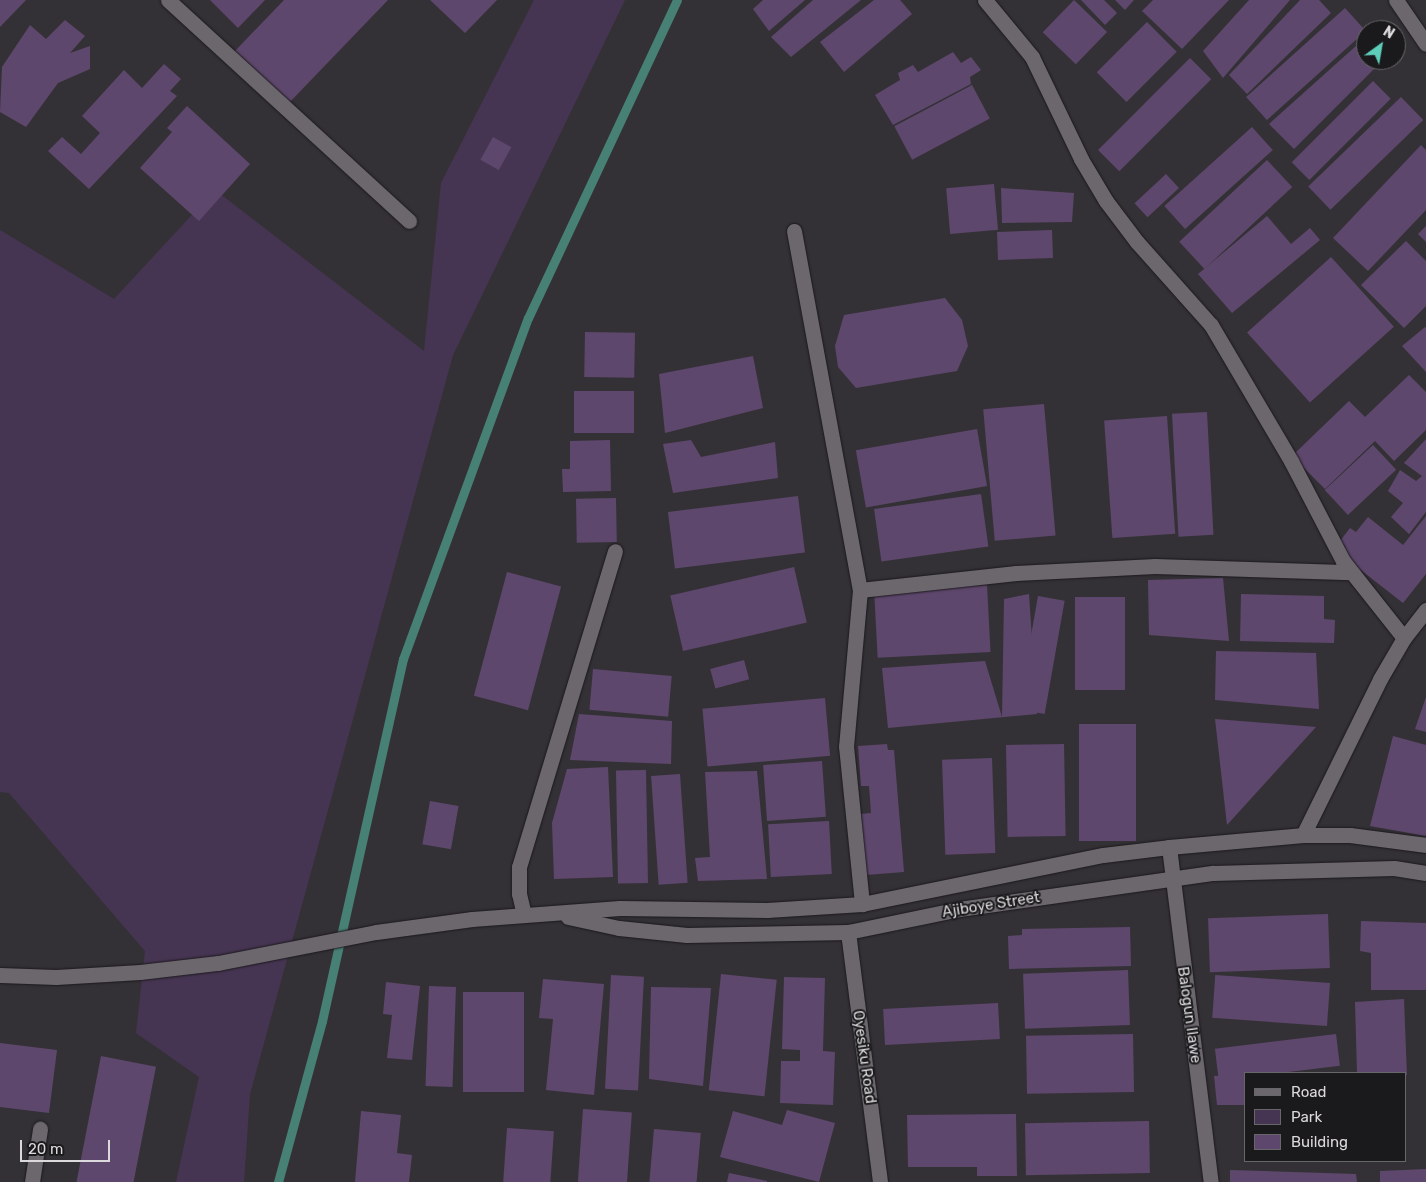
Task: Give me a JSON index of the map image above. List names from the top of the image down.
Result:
{
  "streets": {
    "street": ["Ajiboye Street", "Balogun Ilawe", "Oyesiku Road"]
  },
  "crossings": [
    ["Ajiboye Street", "Balogun Ilawe"],
    ["Ajiboye Street", "Oyesiku Road"]
  ],
  "legend": ["Road", "Park", "Building"],
  "scale_bar": "20 m",
  "north": "top right"
}
